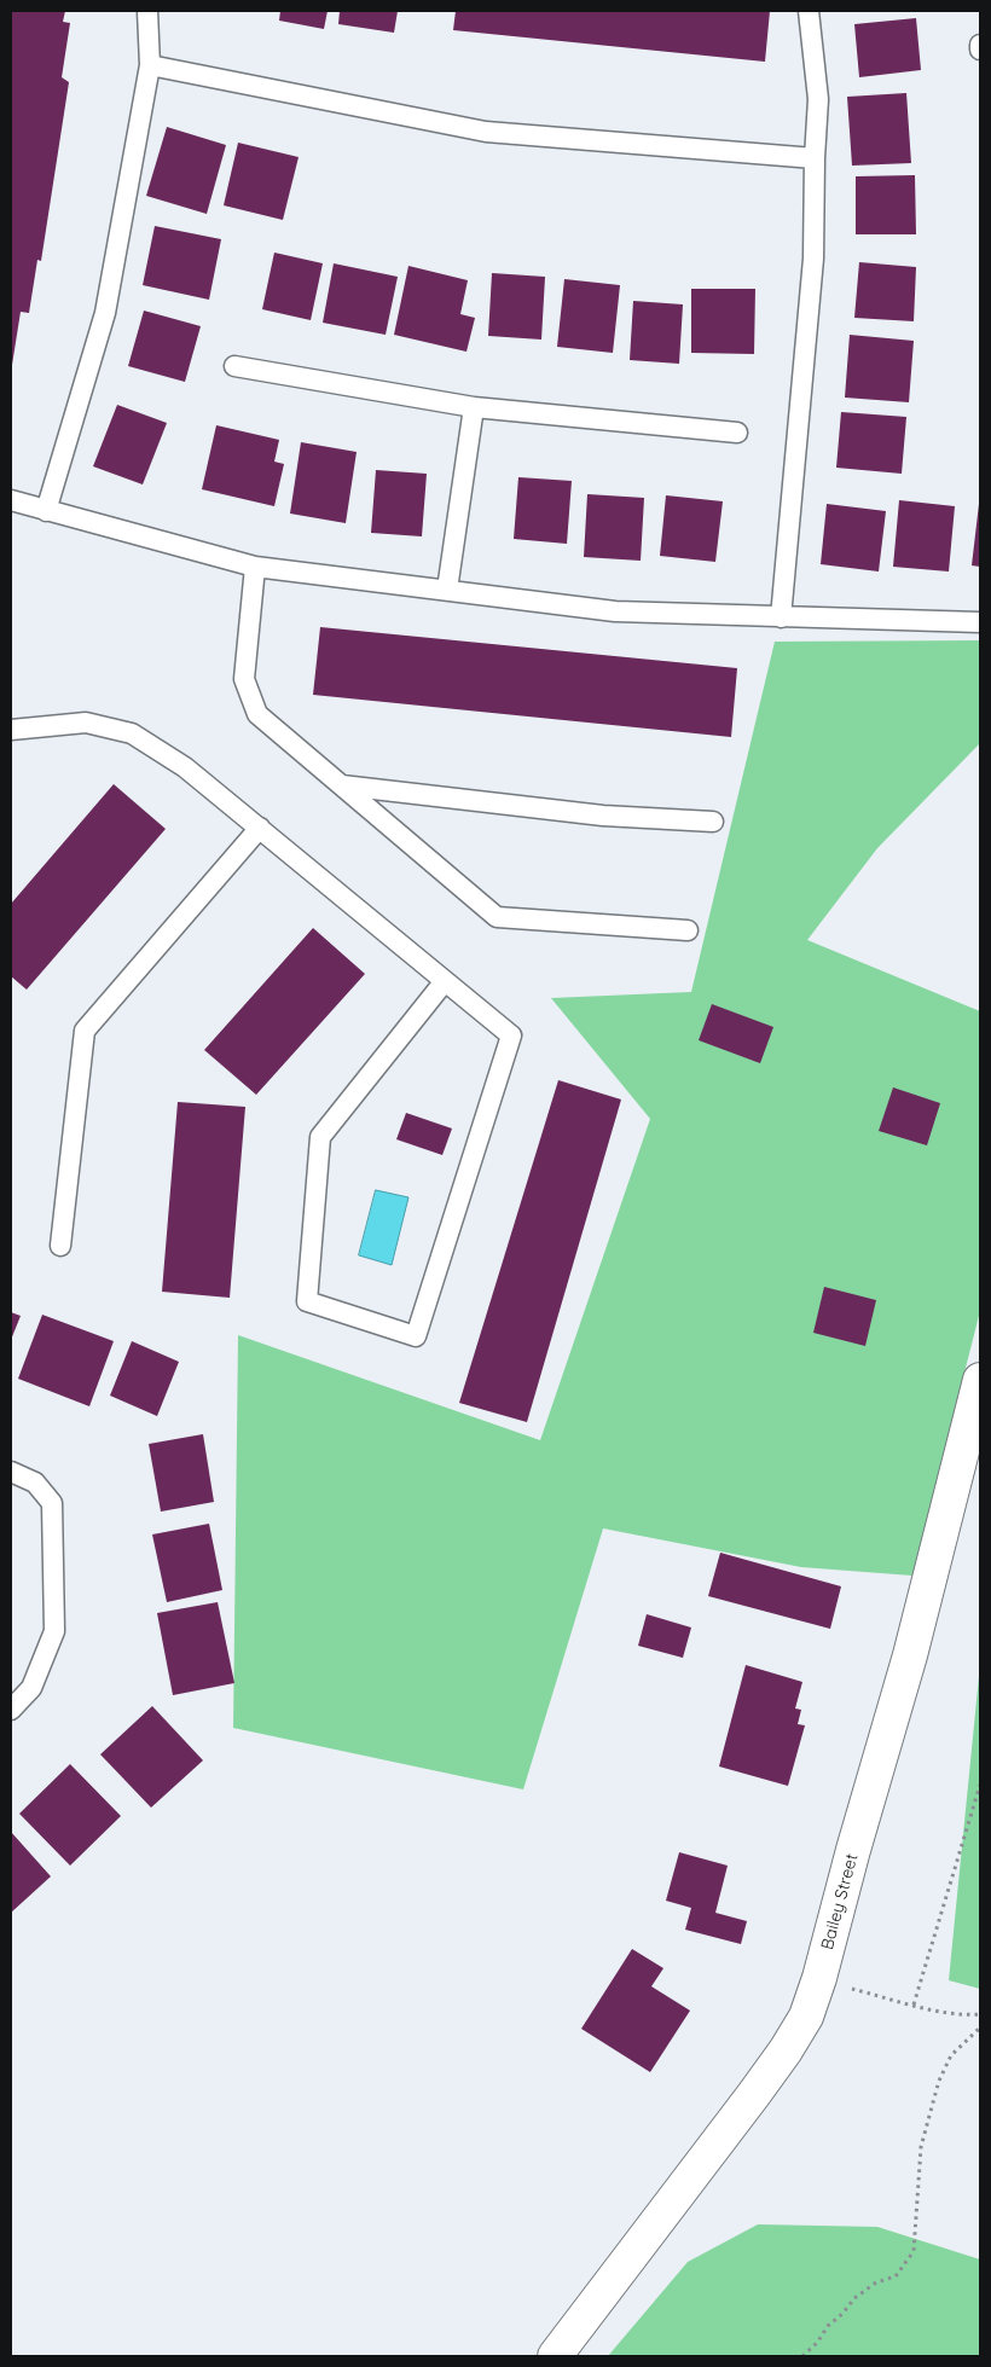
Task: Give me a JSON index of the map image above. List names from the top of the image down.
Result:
{
  "streets": {
    "street": ["Bailey Street"]
  }
}
